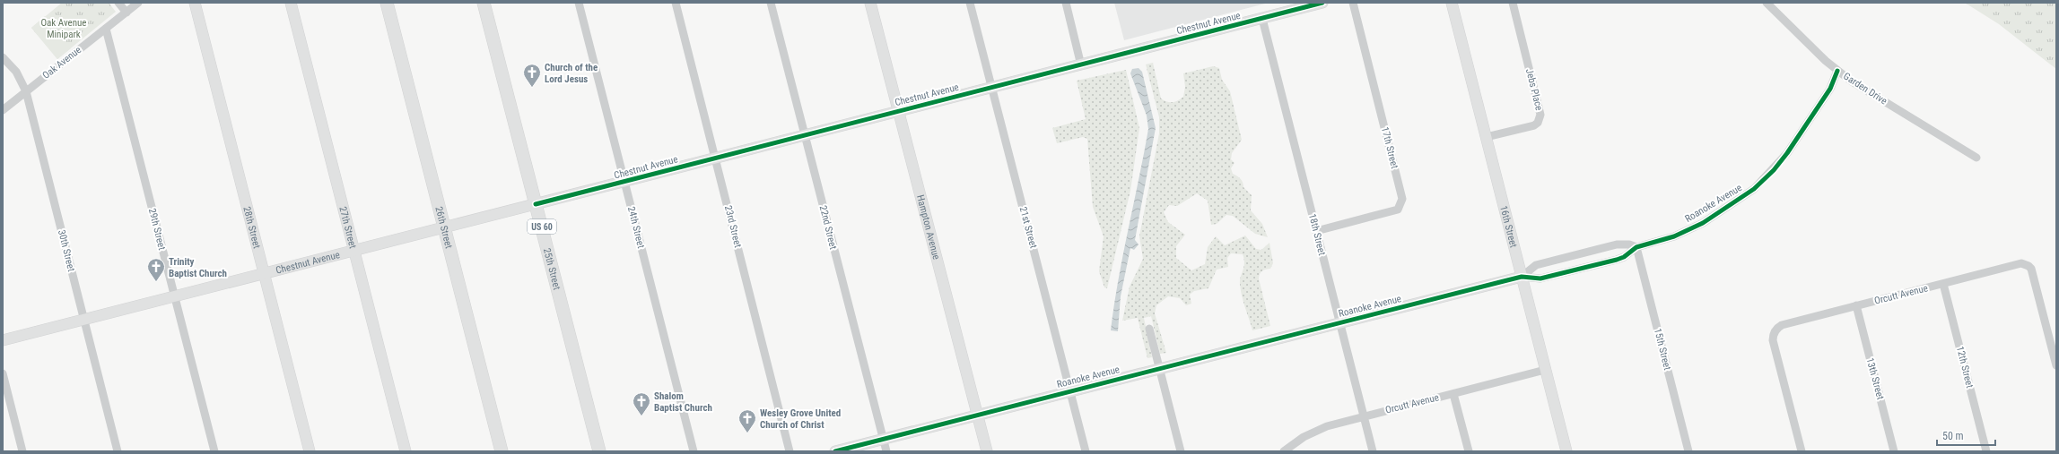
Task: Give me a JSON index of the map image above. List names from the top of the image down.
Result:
{
  "streets": {
    "main road": ["26th Street", "US 60", "25th Street"],
    "street": [
      "Chestnut Avenue",
      "Oak Avenue",
      "Garden Drive",
      "Jebs Place",
      "17th Street",
      "Roanoke Avenue",
      "28th Street",
      "23rd Street",
      "27th Street",
      "24th Street",
      "22nd Street",
      "Hampton Avenue",
      "21st Street",
      "16th Street",
      "29th Street",
      "18th Street",
      "30th Street",
      "Orcutt Avenue",
      "15th Street",
      "12th Street",
      "13th Street"
    ]
  },
  "crossings": [
    ["Chestnut Avenue", "28th Street"],
    ["Chestnut Avenue", "26th Street"],
    ["Chestnut Avenue", "23rd Street"],
    ["Chestnut Avenue", "27th Street"],
    ["Chestnut Avenue", "24th Street"],
    ["Chestnut Avenue", "22nd Street"],
    ["Chestnut Avenue", "Hampton Avenue"],
    ["Chestnut Avenue", "21st Street"],
    ["Chestnut Avenue", "29th Street"],
    ["Chestnut Avenue", "18th Street"],
    ["Chestnut Avenue", "30th Street"],
    ["Chestnut Avenue", "25th Street"],
    ["Oak Avenue", "29th Street"],
    ["Oak Avenue", "30th Street"],
    ["Garden Drive", "Roanoke Avenue"],
    ["Jebs Place", "16th Street"],
    ["17th Street", "18th Street"],
    ["Roanoke Avenue", "22nd Street"],
    ["Roanoke Avenue", "Hampton Avenue"],
    ["Roanoke Avenue", "21st Street"],
    ["Roanoke Avenue", "16th Street"],
    ["Roanoke Avenue", "18th Street"],
    ["Roanoke Avenue", "15th Street"],
    ["16th Street", "Orcutt Avenue"],
    ["18th Street", "Orcutt Avenue"],
    ["Orcutt Avenue", "12th Street"],
    ["Orcutt Avenue", "13th Street"]
  ],
  "parks": ["Oak Avenue Minipark"],
  "places": {
    "church": [
      "Church of the Lord Jesus",
      "Trinity Baptist Church",
      "Shalom Baptist Church",
      "Wesley Grove United Church of Christ"
    ]
  },
  "scale_bar": "50 m"
}
